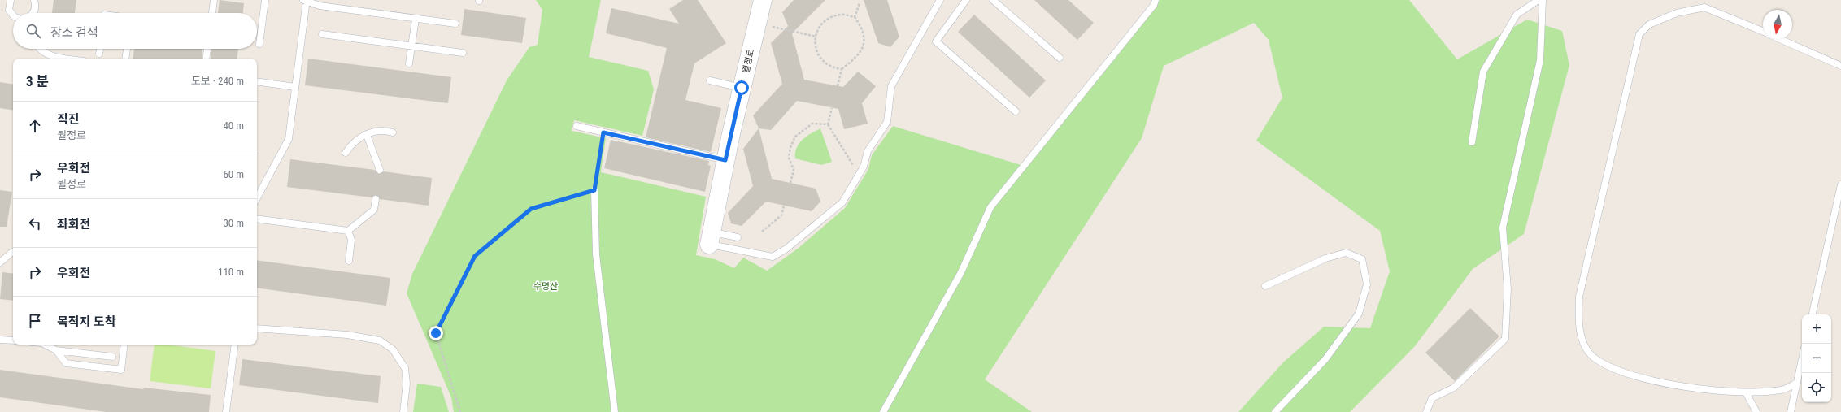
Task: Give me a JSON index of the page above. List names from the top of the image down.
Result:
{
  "streets": {
    "street": ["월정로"]
  },
  "parks": ["수명산"],
  "north": "bottom",
  "page": {
    "search": "장소 검색",
    "heading": ["3 분", "도보 · 240 m"],
    "list": [
      ["직진", "월정로", "40 m"],
      ["우회전", "월정로", "60 m"],
      ["좌회전", "30 m"],
      ["우회전", "110 m"],
      "목적지 도착"
    ],
    "map_buttons": ["+", "−"]
  }
}
